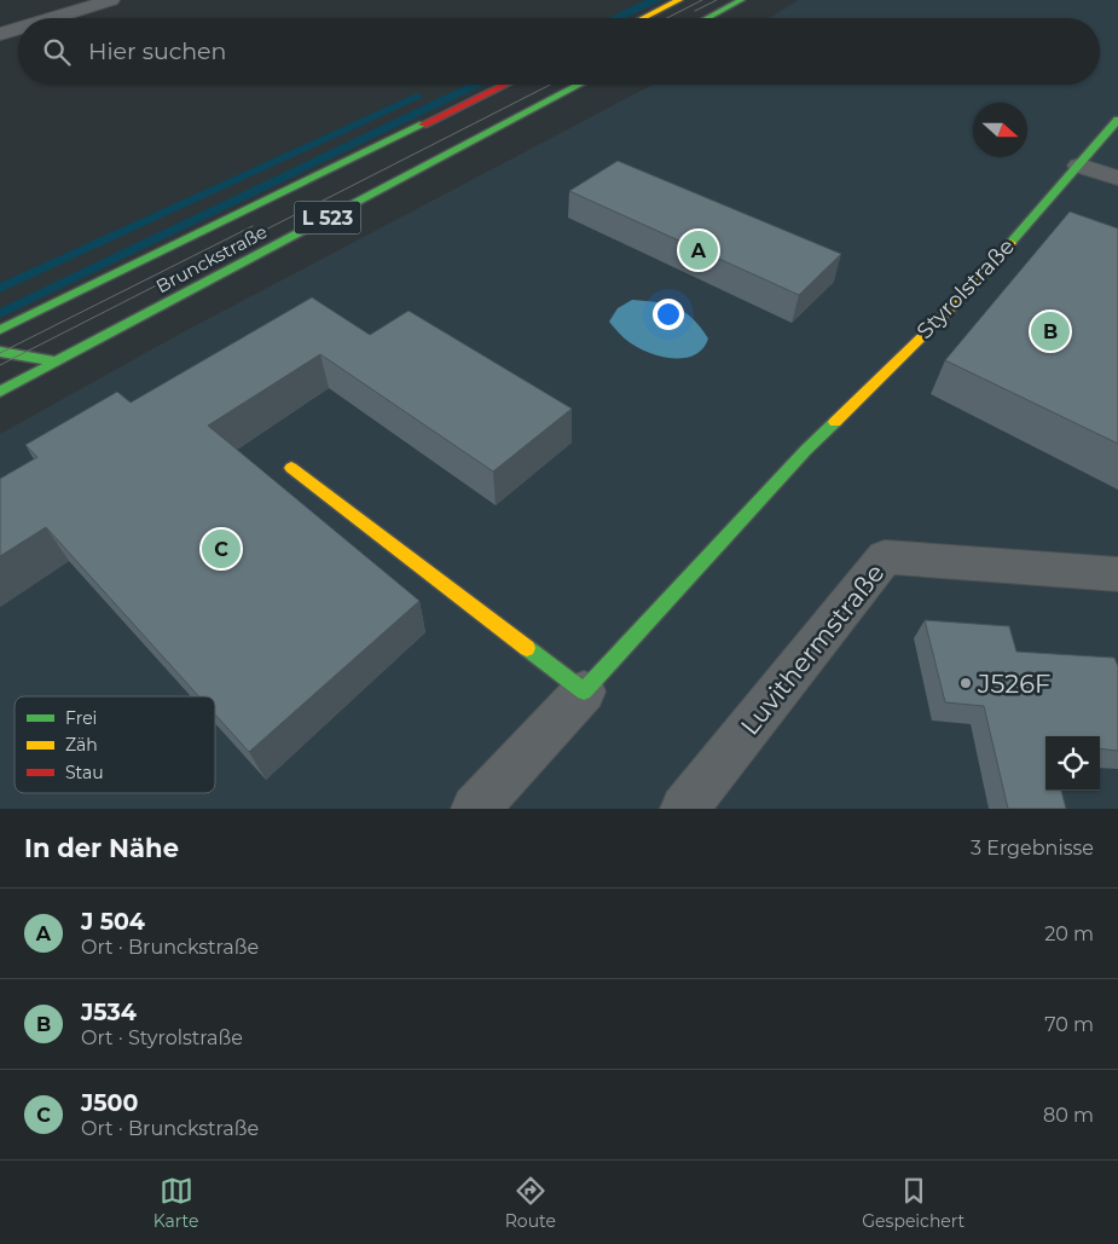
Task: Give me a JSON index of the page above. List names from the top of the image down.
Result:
{
  "streets": {
    "main road": ["L 523", "Brunckstraße", "Styrolstraße"],
    "street": ["Luvithermstraße"]
  },
  "places": ["J526F"],
  "legend": ["Frei", "Zäh", "Stau"],
  "north": "right",
  "page": {
    "search": "Hier suchen",
    "pins": ["A", "B", "C"],
    "heading": ["In der Nähe", "3 Ergebnisse"],
    "list": [
      {
        "mark": "A",
        "name": "J 504",
        "note": "Ort · Brunckstraße",
        "value": "20 m"
      },
      {
        "mark": "B",
        "name": "J534",
        "note": "Ort · Styrolstraße",
        "value": "70 m"
      },
      {
        "mark": "C",
        "name": "J500",
        "note": "Ort · Brunckstraße",
        "value": "80 m"
      }
    ],
    "nav": ["Karte", "Route", "Gespeichert"]
  }
}
